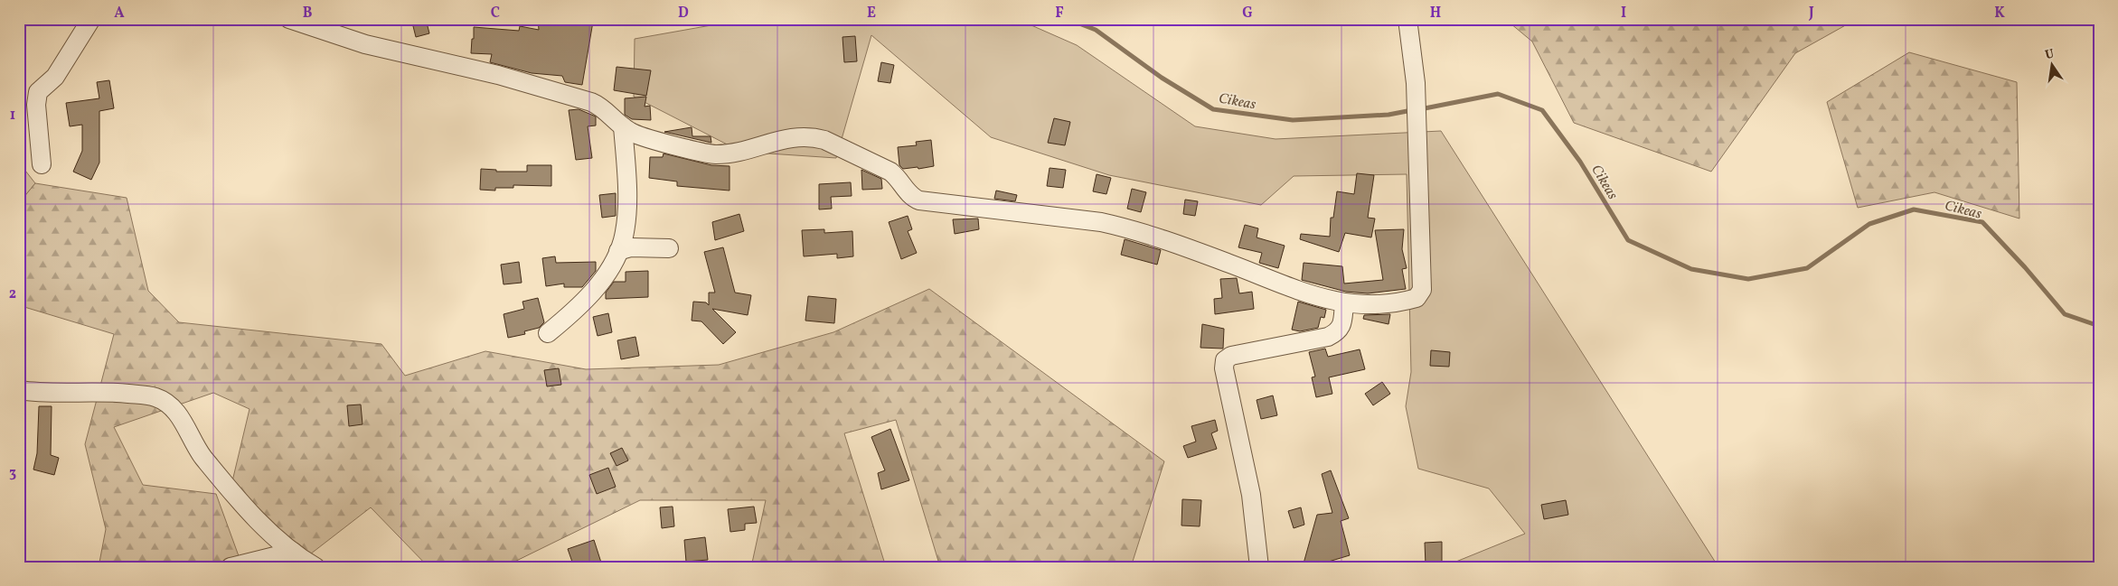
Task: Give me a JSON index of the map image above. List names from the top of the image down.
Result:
{
  "water": ["Cikeas"],
  "north": "top",
  "grid": {
    "columns": [
      "A",
      "B",
      "C",
      "D",
      "E",
      "F",
      "G",
      "H",
      "I",
      "J",
      "K"
    ],
    "rows": ["1", "2", "3"]
  }
}
